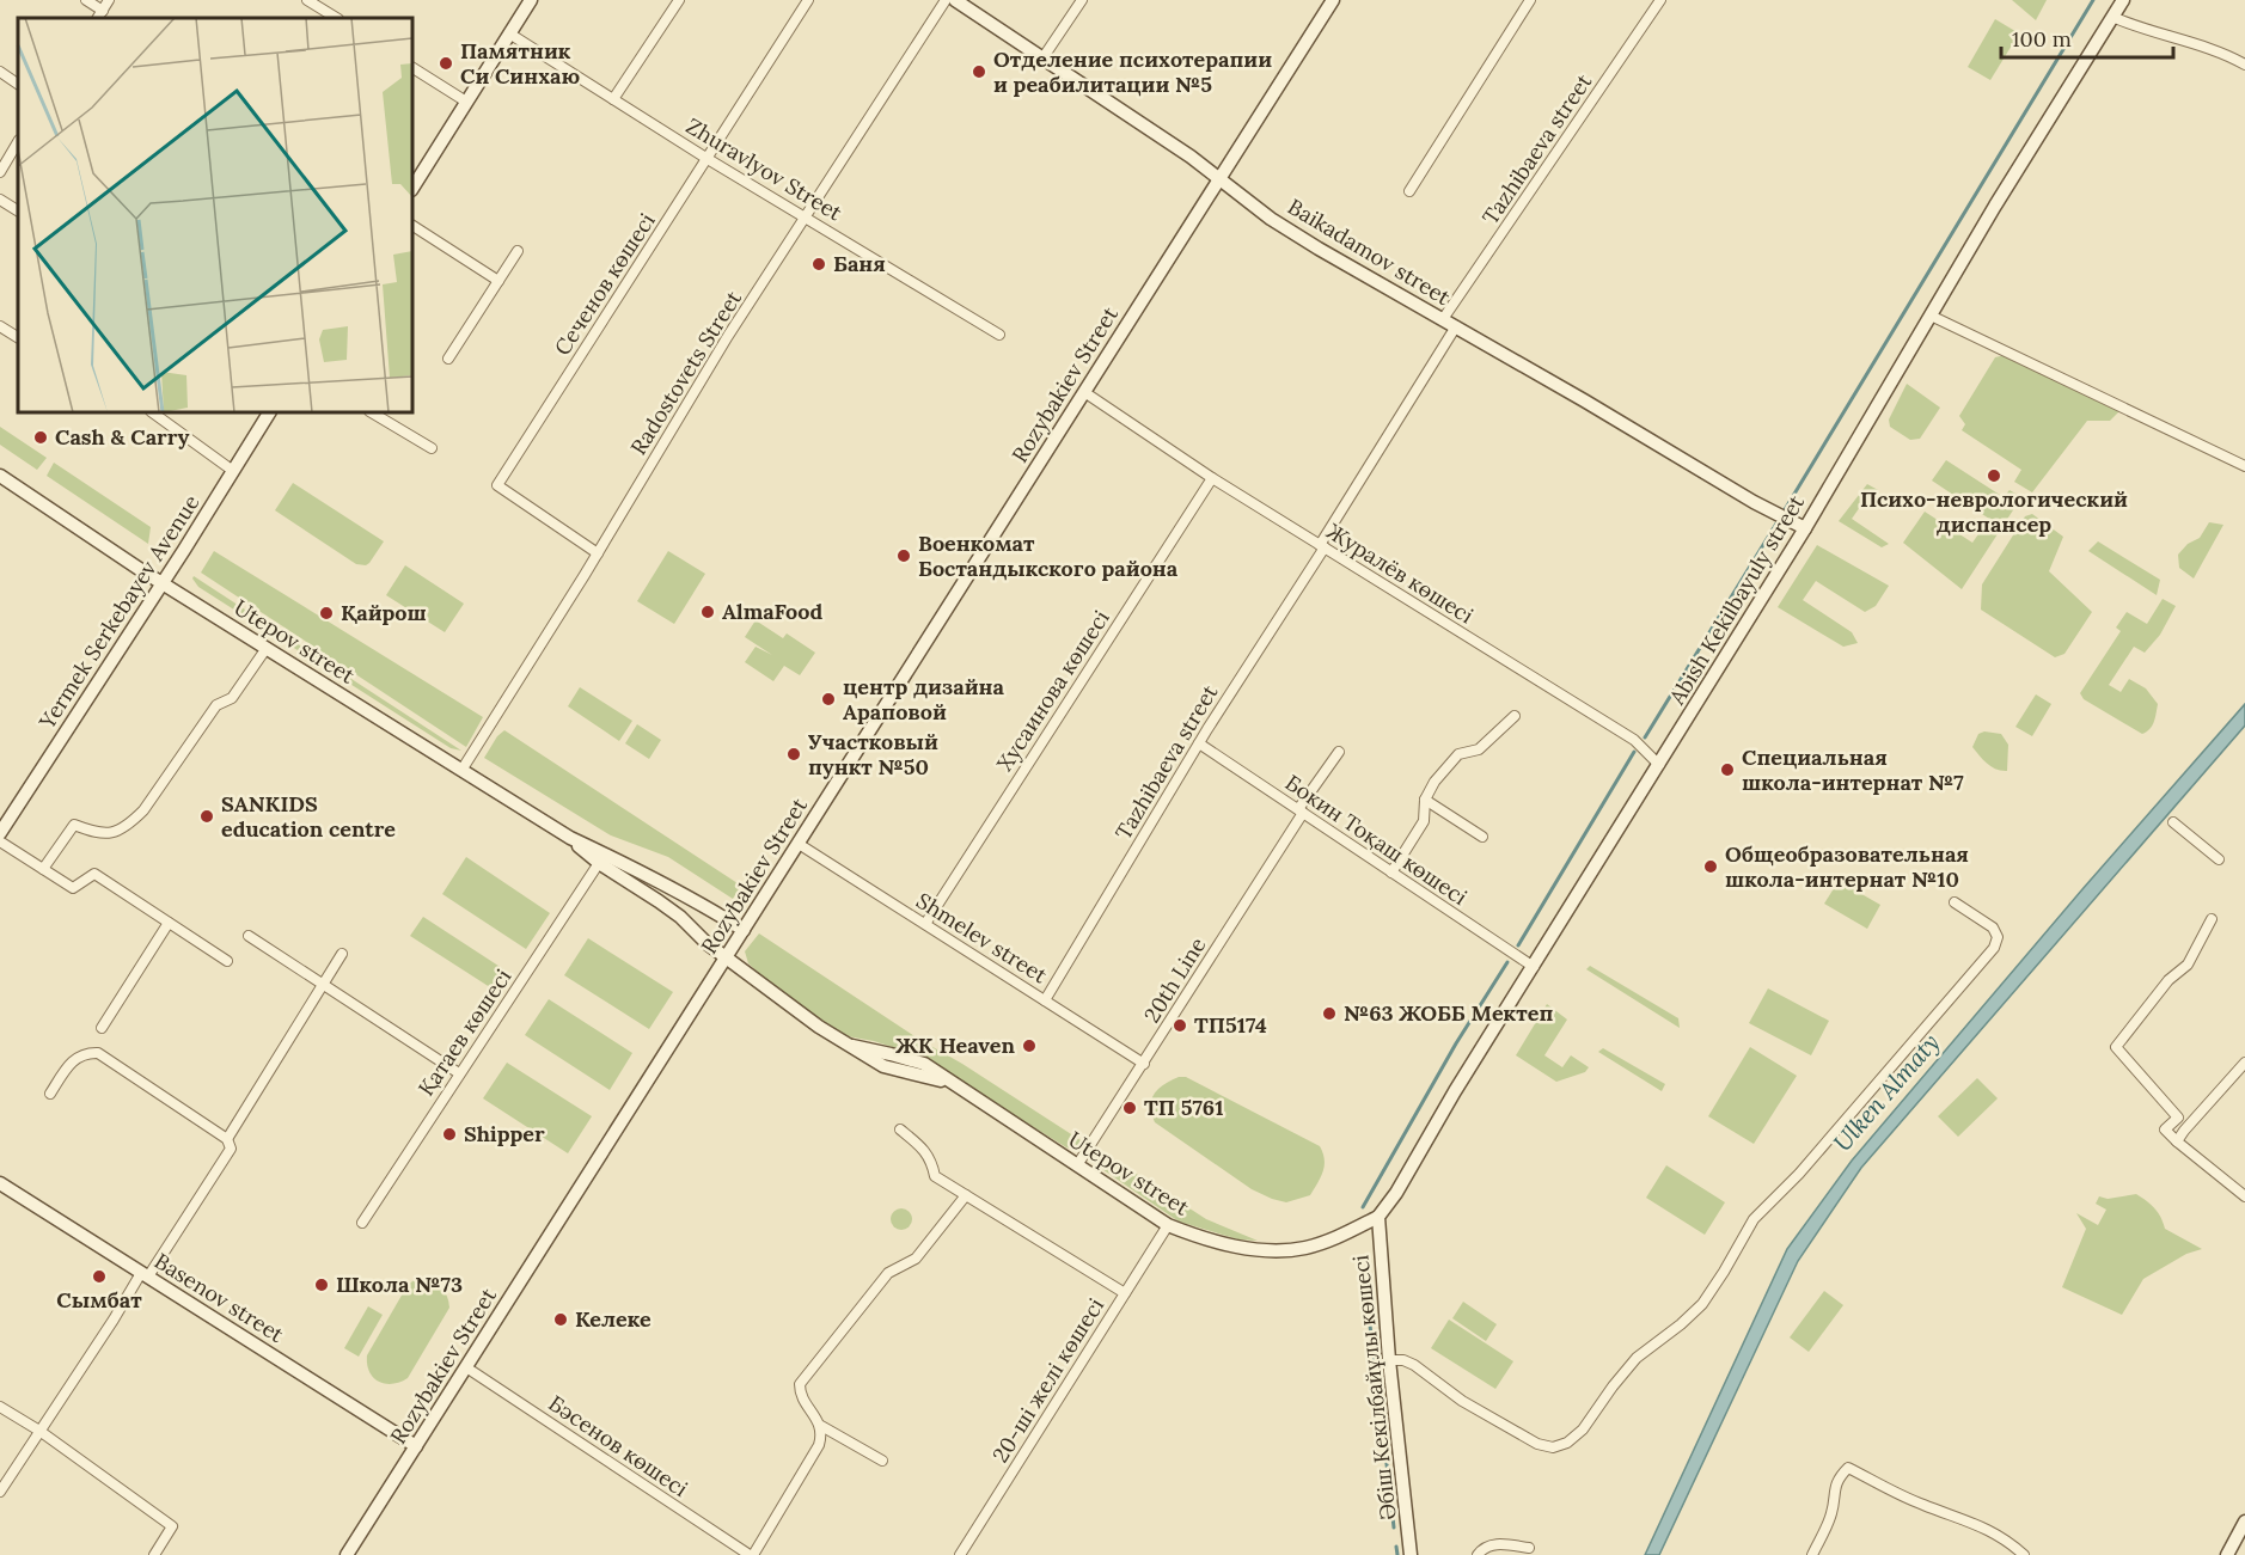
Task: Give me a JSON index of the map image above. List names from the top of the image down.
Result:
{
  "streets": {
    "street": [
      "Tazhibaeva street",
      "Zhuravlyov Street",
      "Baikadamov street",
      "Сеченов көшесі",
      "Radostovets Street",
      "Rozybakiev Street",
      "Журалёв көшесі",
      "Abish Kekilbayuly street",
      "Yermek Serkebayev Avenue",
      "Utepov street",
      "Хусаинова көшесі",
      "Бокин Тоқаш көшесі",
      "Shmelev street",
      "20th Line",
      "Қатаев көшесі",
      "Basenov street",
      "20-ші желі көшесі",
      "Әбіш Кекілбайұлы көшесі",
      "Бәсенов көшесі"
    ]
  },
  "crossings": [
    ["Tazhibaeva street", "Baikadamov street"],
    ["Tazhibaeva street", "Журалёв көшесі"],
    ["Tazhibaeva street", "Бокин Тоқаш көшесі"],
    ["Tazhibaeva street", "Shmelev street"],
    ["Zhuravlyov Street", "Сеченов көшесі"],
    ["Zhuravlyov Street", "Radostovets Street"],
    ["Baikadamov street", "Rozybakiev Street"],
    ["Baikadamov street", "Abish Kekilbayuly street"],
    ["Сеченов көшесі", "Radostovets Street"],
    ["Radostovets Street", "Utepov street"],
    ["Rozybakiev Street", "Журалёв көшесі"],
    ["Rozybakiev Street", "Utepov street"],
    ["Rozybakiev Street", "Shmelev street"],
    ["Rozybakiev Street", "Basenov street"],
    ["Rozybakiev Street", "Бәсенов көшесі"],
    ["Журалёв көшесі", "Abish Kekilbayuly street"],
    ["Журалёв көшесі", "Хусаинова көшесі"],
    ["Abish Kekilbayuly street", "Utepov street"],
    ["Abish Kekilbayuly street", "Бокин Тоқаш көшесі"],
    ["Abish Kekilbayuly street", "Әбіш Кекілбайұлы көшесі"],
    ["Yermek Serkebayev Avenue", "Utepov street"],
    ["Utepov street", "20th Line"],
    ["Utepov street", "Қатаев көшесі"],
    ["Utepov street", "20-ші желі көшесі"],
    ["Utepov street", "Әбіш Кекілбайұлы көшесі"],
    ["Хусаинова көшесі", "Shmelev street"],
    ["Бокин Тоқаш көшесі", "20th Line"],
    ["Shmelev street", "20th Line"]
  ],
  "water": ["Ulken Almaty"],
  "places": [
    "Памятник Си Синхаю",
    "Отделение психотерапии и реабилитации №5",
    "Баня",
    "Cash & Carry",
    "Психо-неврологический диспансер",
    "Военкомат Бостандыкского района",
    "AlmaFood",
    "Қайрош",
    "центр дизайна Араповой",
    "Участковый пункт №50",
    "Специальная школа-интернат №7",
    "SANKIDS education centre",
    "Общеобразовательная школа-интернат №10",
    "№63 ЖОББ Мектеп",
    "ТП5174",
    "ЖК Heaven",
    "ТП 5761",
    "Shipper",
    "Сымбат",
    "Школа №73",
    "Келеке"
  ],
  "scale_bar": "100 m"
}
